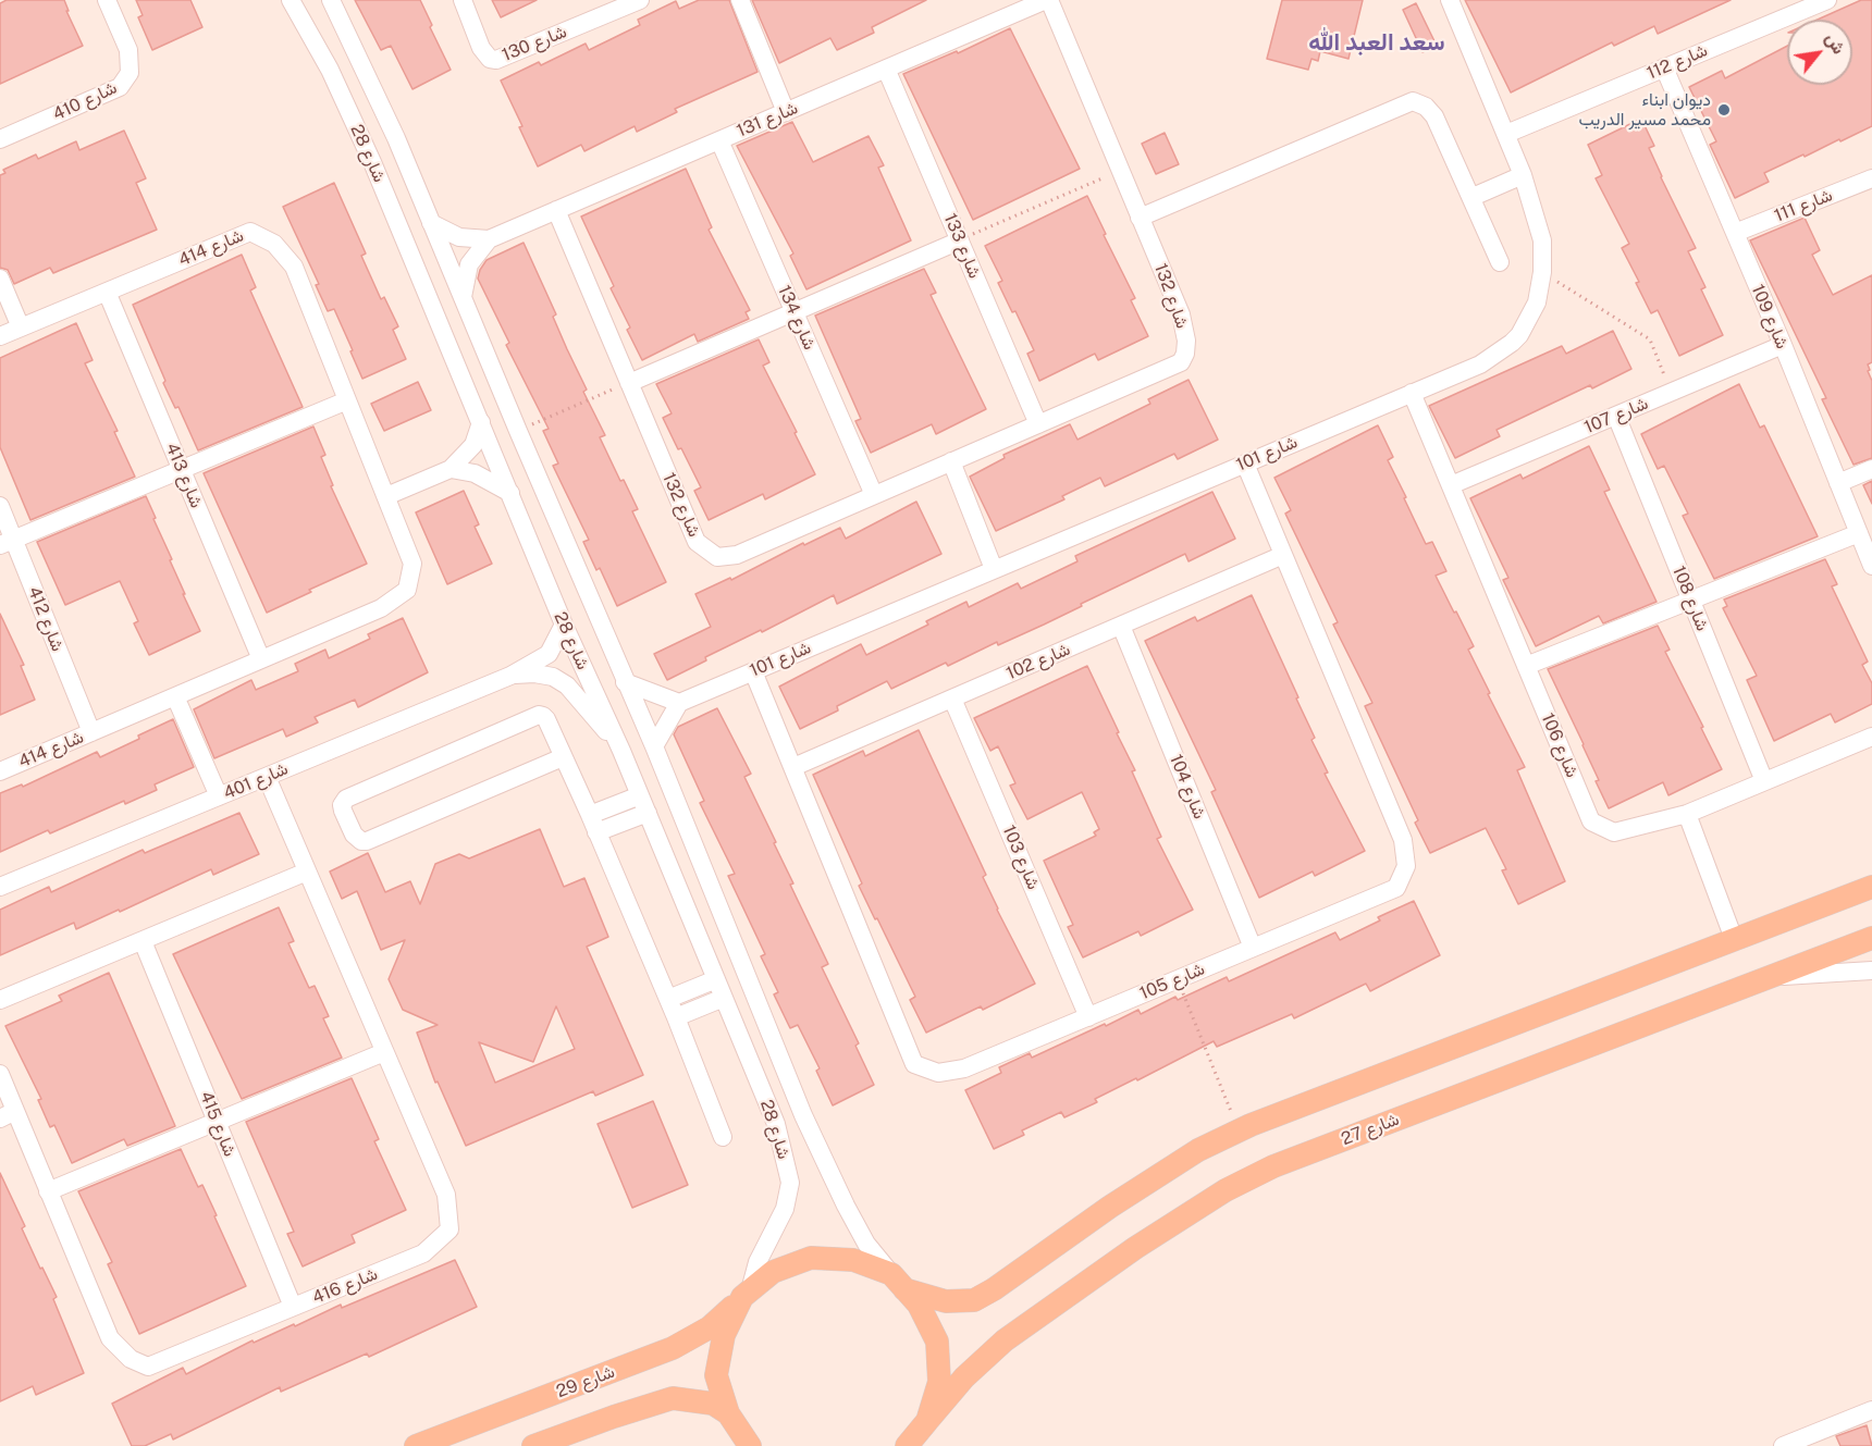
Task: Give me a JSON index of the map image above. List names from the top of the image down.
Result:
{
  "streets": {
    "main road": ["شارع 27", "شارع 29"],
    "street": [
      "شارع 130",
      "شارع 112",
      "شارع 410",
      "شارع 131",
      "شارع 28",
      "شارع 111",
      "شارع 133",
      "شارع 414",
      "شارع 132",
      "شارع 109",
      "شارع 134",
      "شارع 107",
      "شارع 101",
      "شارع 413",
      "شارع 108",
      "شارع 412",
      "شارع 102",
      "شارع 106",
      "شارع 401",
      "شارع 104",
      "شارع 103",
      "شارع 105",
      "شارع 415",
      "شارع 416"
    ]
  },
  "crossings": [
    ["شارع 112", "شارع 109"],
    ["شارع 112", "شارع 101"],
    ["شارع 131", "شارع 28"],
    ["شارع 131", "شارع 133"],
    ["شارع 131", "شارع 132"],
    ["شارع 131", "شارع 134"],
    ["شارع 28", "شارع 401"],
    ["شارع 28", "شارع 29"],
    ["شارع 111", "شارع 109"],
    ["شارع 133", "شارع 132"],
    ["شارع 414", "شارع 413"],
    ["شارع 414", "شارع 412"],
    ["شارع 132", "شارع 134"],
    ["شارع 109", "شارع 107"],
    ["شارع 107", "شارع 108"],
    ["شارع 107", "شارع 106"],
    ["شارع 101", "شارع 106"],
    ["شارع 101", "شارع 105"],
    ["شارع 108", "شارع 106"],
    ["شارع 102", "شارع 104"],
    ["شارع 102", "شارع 103"],
    ["شارع 102", "شارع 105"],
    ["شارع 401", "شارع 416"],
    ["شارع 104", "شارع 105"],
    ["شارع 103", "شارع 105"],
    ["شارع 415", "شارع 416"]
  ],
  "districts": ["سعد العبد الله"],
  "places": ["ديوان ابناء محمد مسير الدريب"],
  "north": "top right"
}
